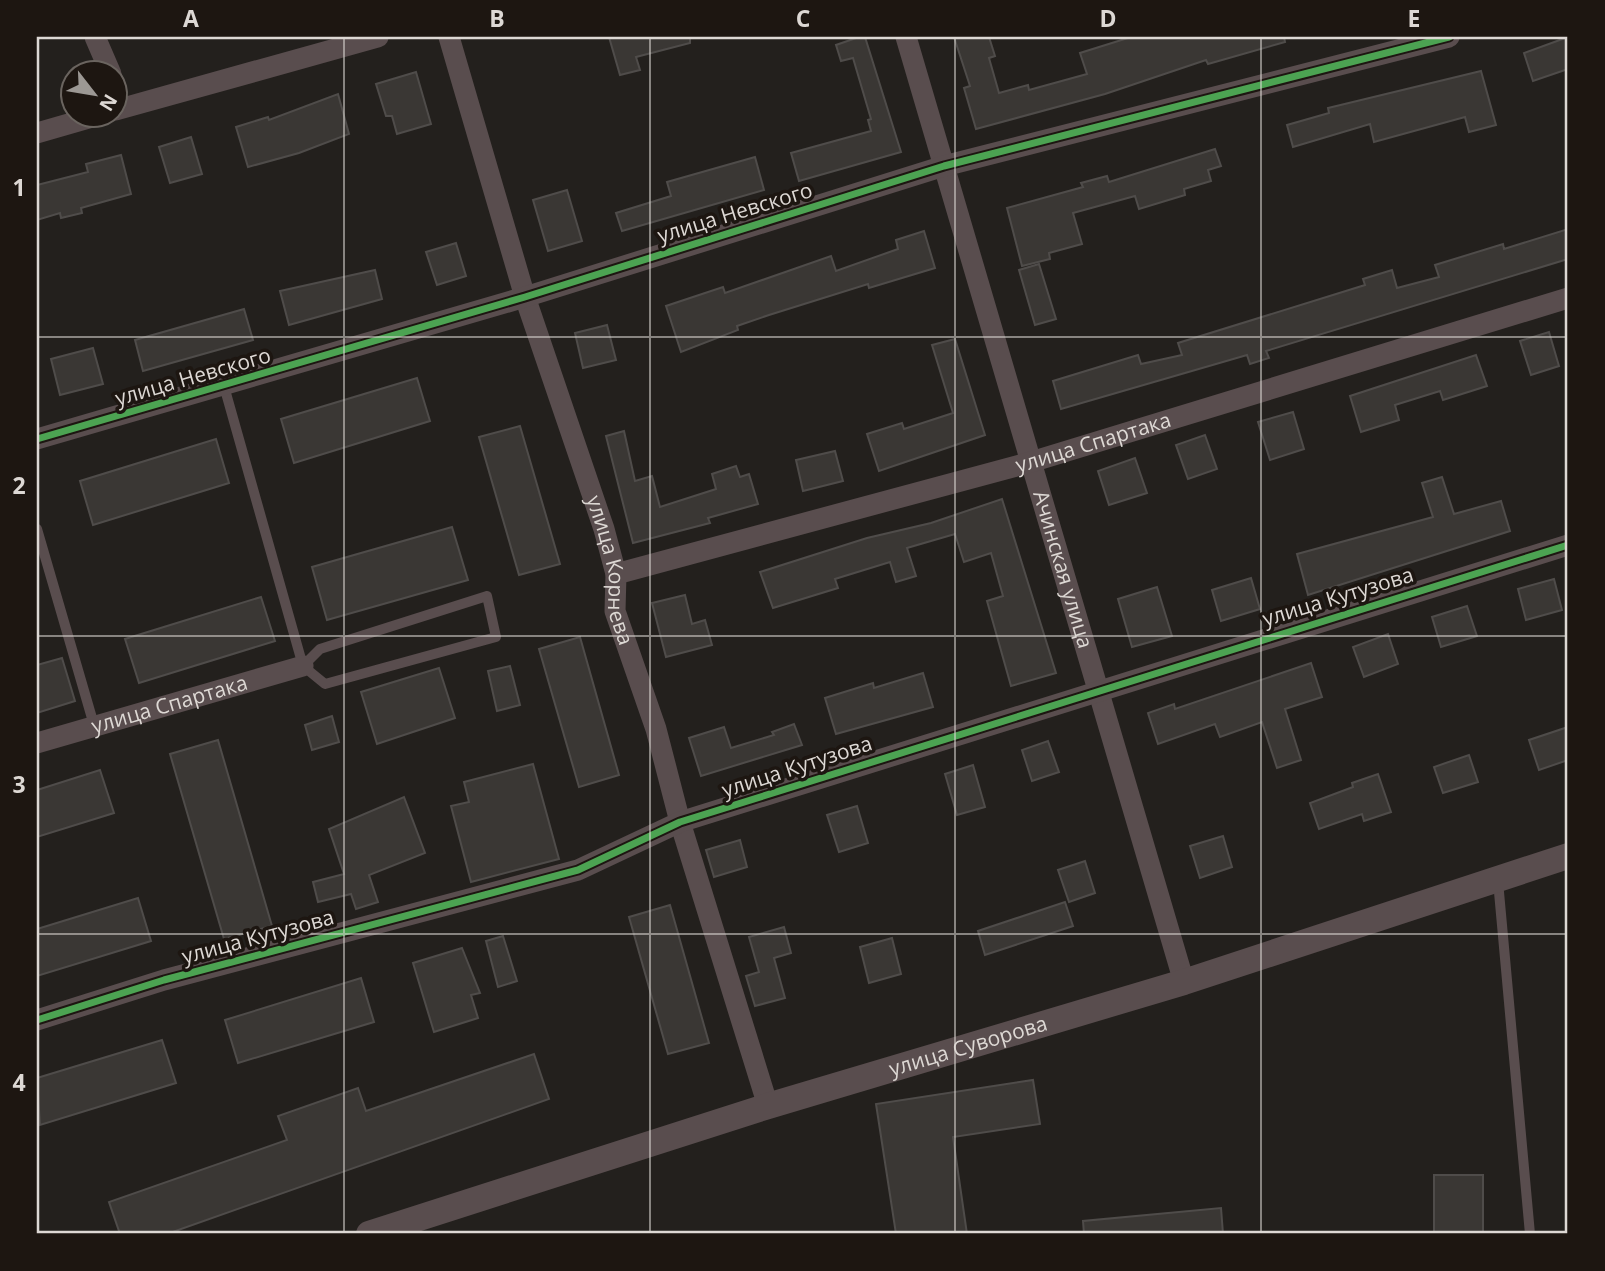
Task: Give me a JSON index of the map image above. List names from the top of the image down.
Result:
{
  "streets": {
    "street": [
      "улица Невского",
      "улица Спартака",
      "Ачинская улица",
      "улица Корнева",
      "улица Кутузова",
      "улица Суворова"
    ]
  },
  "crossings": [
    ["улица Невского", "Ачинская улица"],
    ["улица Невского", "улица Корнева"],
    ["улица Спартака", "Ачинская улица"],
    ["улица Спартака", "улица Корнева"],
    ["Ачинская улица", "улица Кутузова"],
    ["Ачинская улица", "улица Суворова"],
    ["улица Корнева", "улица Кутузова"],
    ["улица Корнева", "улица Суворова"]
  ],
  "north": "bottom right",
  "grid": {
    "columns": [
      "A",
      "B",
      "C",
      "D",
      "E"
    ],
    "rows": [
      "1",
      "2",
      "3",
      "4"
    ]
  }
}
